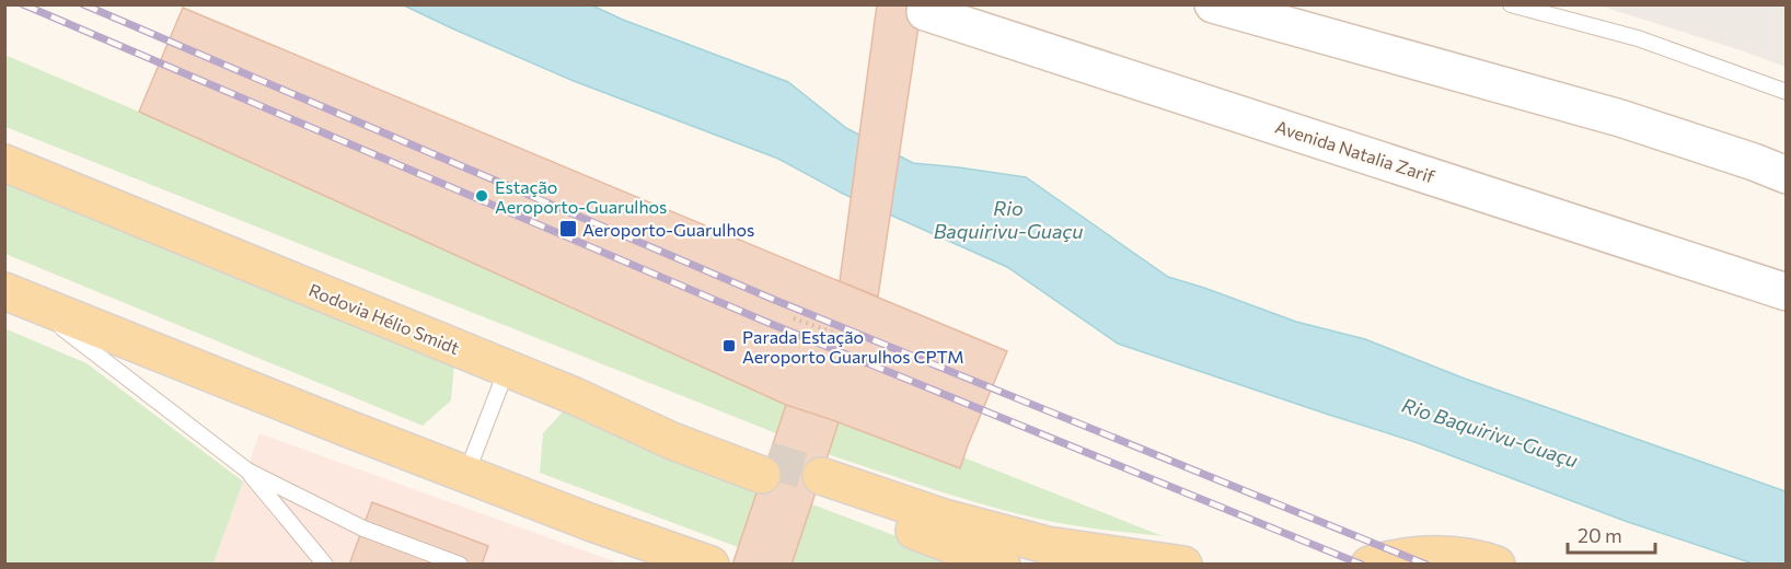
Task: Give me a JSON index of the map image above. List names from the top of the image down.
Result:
{
  "streets": {
    "main road": ["Avenida Natalia Zarif", "Rodovia Hélio Smidt"]
  },
  "water": ["Rio Baquirivu-Guaçu"],
  "places": {
    "other": ["Estação Aeroporto-Guarulhos"],
    "transit": ["Aeroporto-Guarulhos", "Parada Estação Aeroporto Guarulhos CPTM"]
  },
  "scale_bar": "20 m"
}
